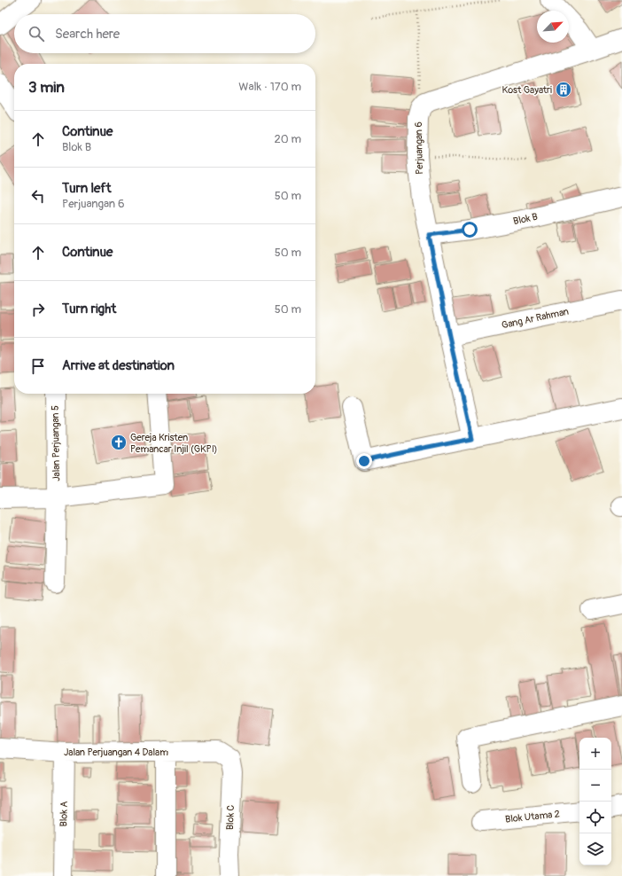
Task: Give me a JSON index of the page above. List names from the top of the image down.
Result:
{
  "streets": {
    "street": [
      "Perjuangan 6",
      "Blok B",
      "Gang Ar Rahman",
      "Jalan Perjuangan 5",
      "Jalan Perjuangan 4 Dalam",
      "Blok A",
      "Blok Utama 2",
      "Blok C"
    ]
  },
  "crossings": [
    ["Perjuangan 6", "Blok B"],
    ["Perjuangan 6", "Gang Ar Rahman"],
    ["Jalan Perjuangan 4 Dalam", "Blok A"],
    ["Jalan Perjuangan 4 Dalam", "Blok C"]
  ],
  "places": {
    "building": ["Kost Gayatri"],
    "church": ["Gereja Kristen Pemancar Injil (GKPI)"]
  },
  "north": "top right",
  "page": {
    "search": "Search here",
    "heading": ["3 min", "Walk · 170 m"],
    "list": [
      ["Continue", "Blok B", "20 m"],
      ["Turn left", "Perjuangan 6", "50 m"],
      ["Continue", "50 m"],
      ["Turn right", "50 m"],
      "Arrive at destination"
    ],
    "map_buttons": ["+", "−"]
  }
}
